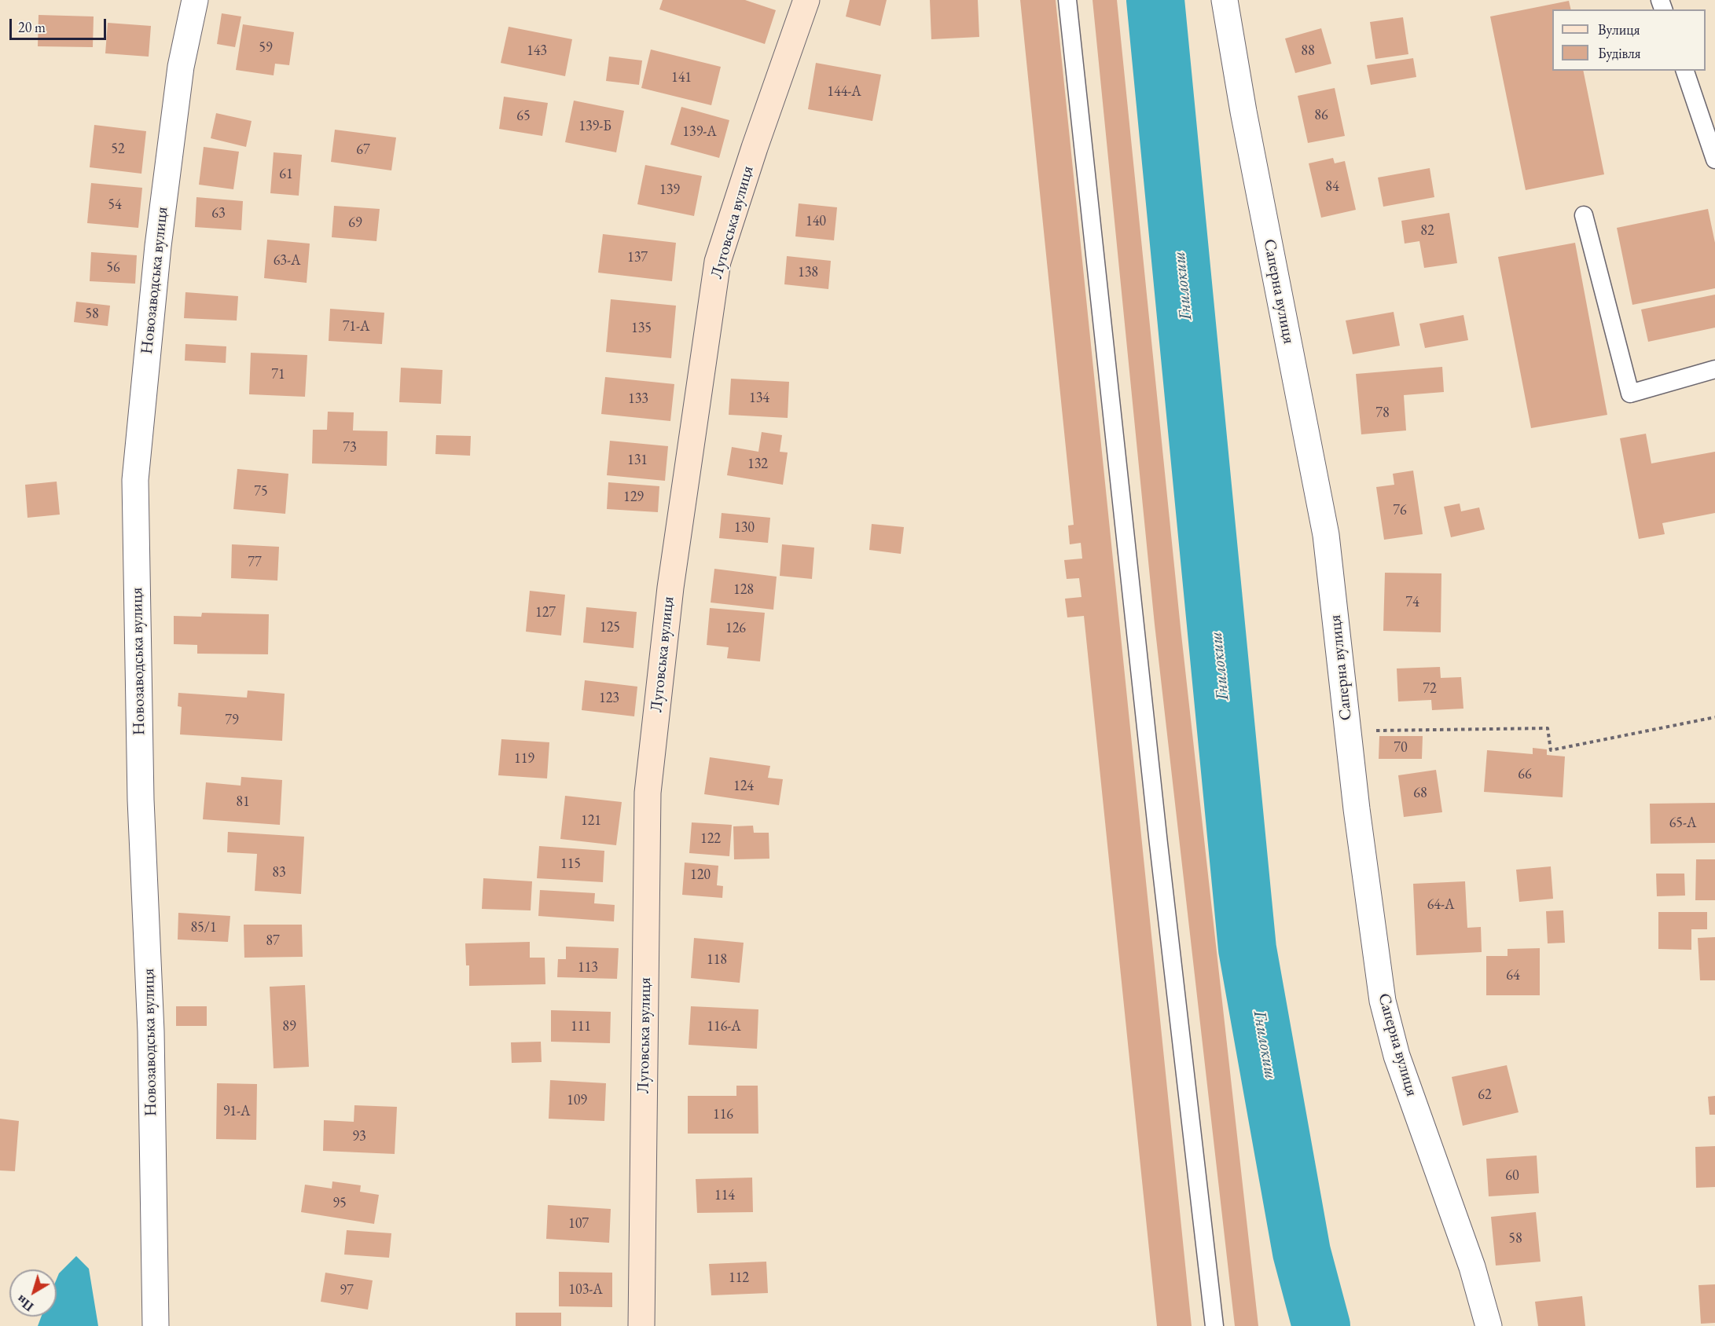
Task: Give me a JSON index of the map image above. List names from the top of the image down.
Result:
{
  "streets": {
    "street": ["Луговська вулиця", "Новозаводська вулиця", "Саперна вулиця"]
  },
  "water": ["Гнилокиш"],
  "house_numbers": [
    "59",
    "143",
    "88",
    "141",
    "144-А",
    "86",
    "65",
    "139-Б",
    "139-А",
    "52",
    "67",
    "61",
    "84",
    "139",
    "54",
    "63",
    "140",
    "69",
    "82",
    "137",
    "63-А",
    "56",
    "138",
    "58",
    "71-А",
    "135",
    "71",
    "134",
    "133",
    "78",
    "73",
    "131",
    "132",
    "75",
    "129",
    "76",
    "130",
    "77",
    "128",
    "74",
    "127",
    "125",
    "126",
    "72",
    "123",
    "79",
    "70",
    "119",
    "66",
    "124",
    "68",
    "81",
    "121",
    "65-А",
    "122",
    "115",
    "83",
    "120",
    "64-А",
    "85/1",
    "87",
    "118",
    "113",
    "64",
    "89",
    "111",
    "116-А",
    "62",
    "109",
    "91-А",
    "116",
    "93",
    "60",
    "114",
    "95",
    "107",
    "58",
    "112",
    "103-А",
    "97"
  ],
  "legend": ["Вулиця", "Будівля"],
  "scale_bar": "20 m",
  "north": "bottom left"
}
